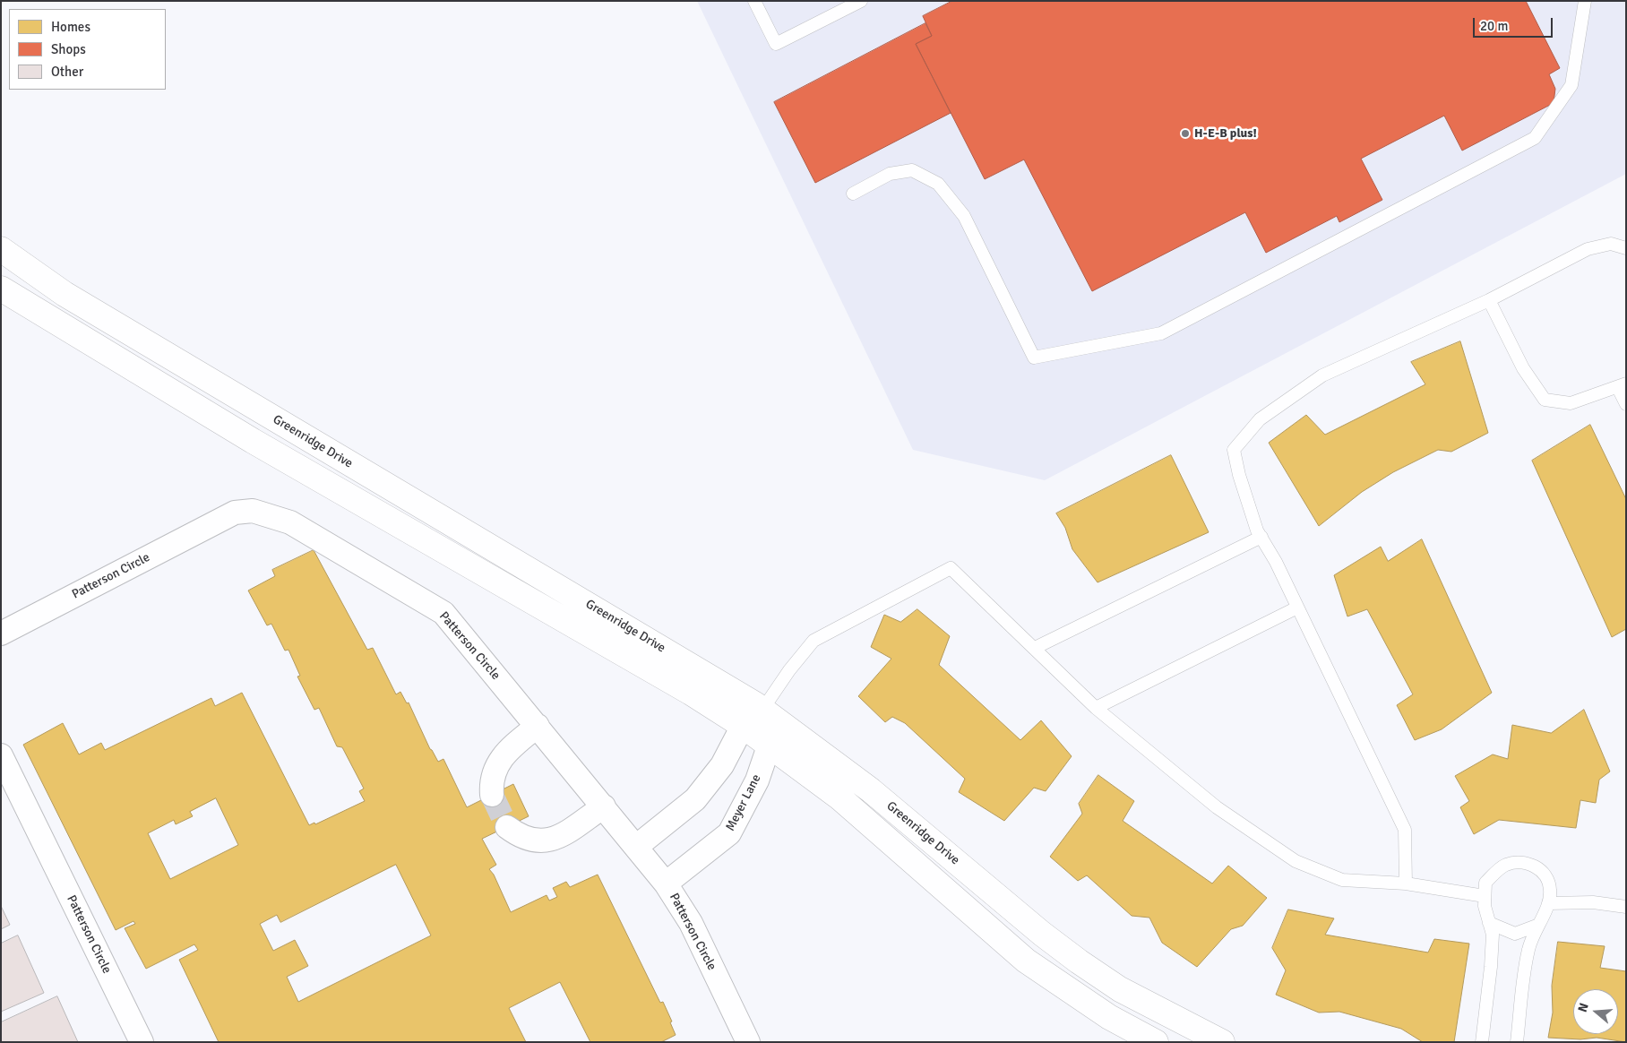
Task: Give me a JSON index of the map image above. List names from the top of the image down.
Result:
{
  "streets": {
    "street": ["Greenridge Drive", "Patterson Circle", "Meyer Lane"]
  },
  "crossings": [
    ["Greenridge Drive", "Meyer Lane"],
    ["Patterson Circle", "Meyer Lane"]
  ],
  "places": ["H-E-B plus!"],
  "legend": ["Homes", "Shops", "Other"],
  "scale_bar": "20 m",
  "north": "left"
}
